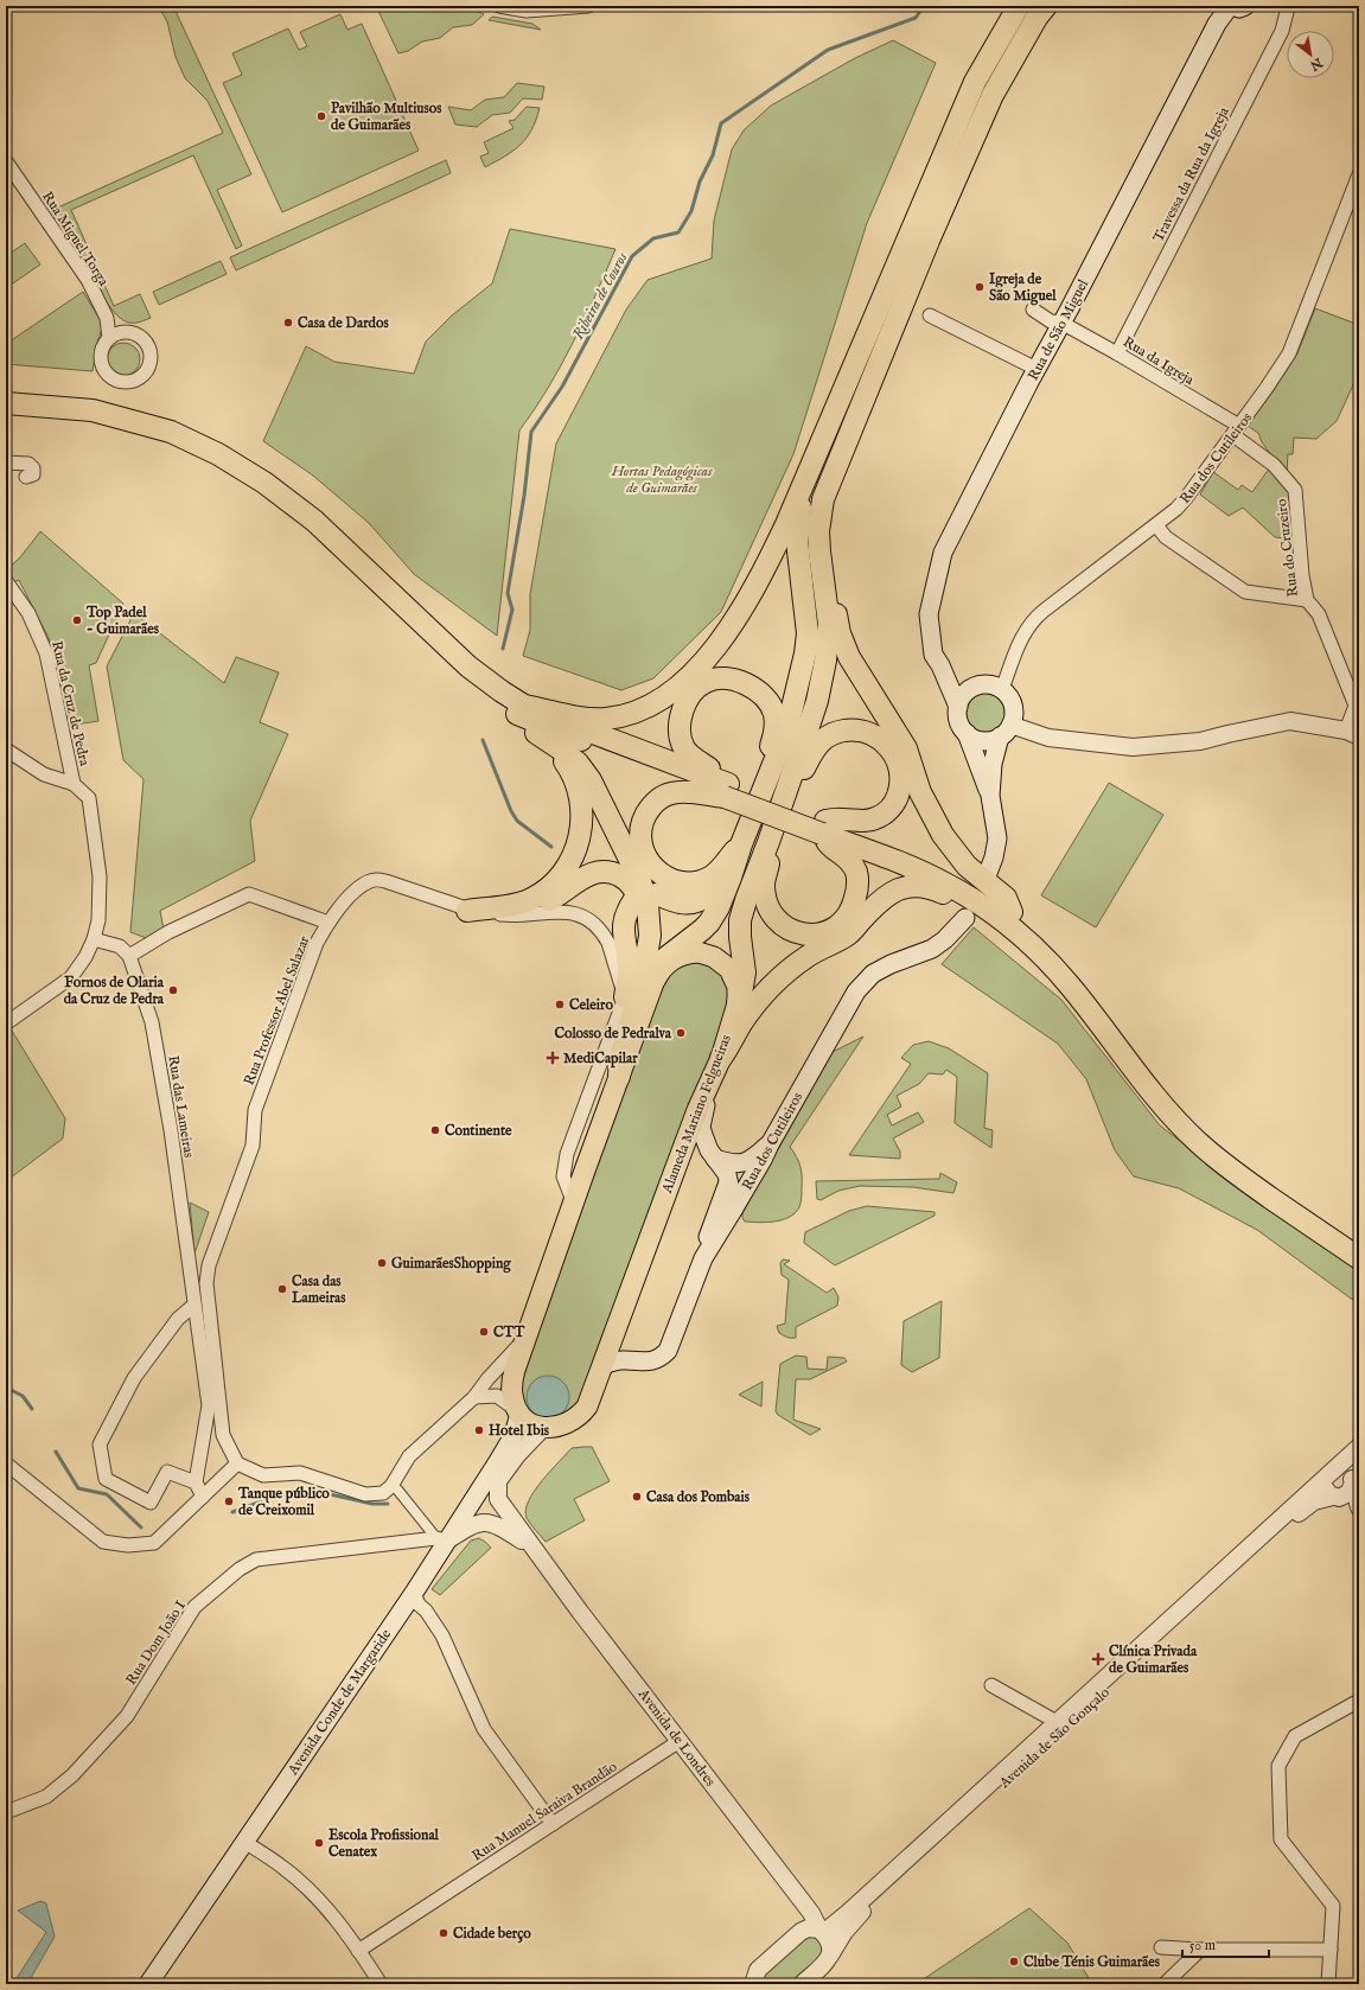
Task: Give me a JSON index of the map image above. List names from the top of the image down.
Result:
{
  "streets": {
    "main road": [
      "Rua de São Miguel",
      "Rua dos Cutileiros",
      "Alameda Mariano Felgueiras",
      "Avenida Conde de Margaride"
    ],
    "street": [
      "Travessa da Rua da Igreja",
      "Rua Miguel Torga",
      "Rua da Igreja",
      "Rua do Cruzeiro",
      "Rua da Cruz de Pedra",
      "Rua Professor Abel Salazar",
      "Rua das Lameiras",
      "Rua Dom João I",
      "Avenida de Londres",
      "Avenida de São Gonçalo",
      "Rua Manuel Saraiva Brandão"
    ]
  },
  "crossings": [
    ["Travessa da Rua da Igreja", "Rua da Igreja"],
    ["Rua de São Miguel", "Rua da Igreja"],
    ["Rua de São Miguel", "Rua dos Cutileiros"],
    ["Rua da Igreja", "Rua dos Cutileiros"],
    ["Rua da Igreja", "Rua do Cruzeiro"],
    ["Rua dos Cutileiros", "Rua do Cruzeiro"],
    ["Rua dos Cutileiros", "Alameda Mariano Felgueiras"],
    ["Alameda Mariano Felgueiras", "Avenida Conde de Margaride"],
    ["Alameda Mariano Felgueiras", "Avenida de Londres"],
    ["Rua Dom João I", "Avenida Conde de Margaride"],
    ["Rua Dom João I", "Avenida de Londres"],
    ["Avenida Conde de Margaride", "Avenida de Londres"],
    ["Avenida de Londres", "Avenida de São Gonçalo"],
    ["Avenida de Londres", "Rua Manuel Saraiva Brandão"]
  ],
  "water": ["Ribeira de Couros"],
  "parks": ["Hortas Pedagógicas de Guimarães"],
  "places": {
    "other": [
      "Pavilhão Multiusos de Guimarães",
      "Igreja de São Miguel",
      "Casa de Dardos",
      "Top Padel - Guimarães",
      "Fornos de Olaria da Cruz de Pedra",
      "Celeiro",
      "Colosso de Pedralva",
      "Continente",
      "GuimarãesShopping",
      "Casa das Lameiras",
      "CTT",
      "Hotel Ibis",
      "Casa dos Pombais",
      "Tanque público de Creixomil",
      "Escola Profissional Cenatex",
      "Cidade berço",
      "Clube Ténis Guimarães"
    ],
    "health": ["MediCapilar", "Clínica Privada de Guimarães"]
  },
  "scale_bar": "50 m",
  "north": "bottom right"
}
